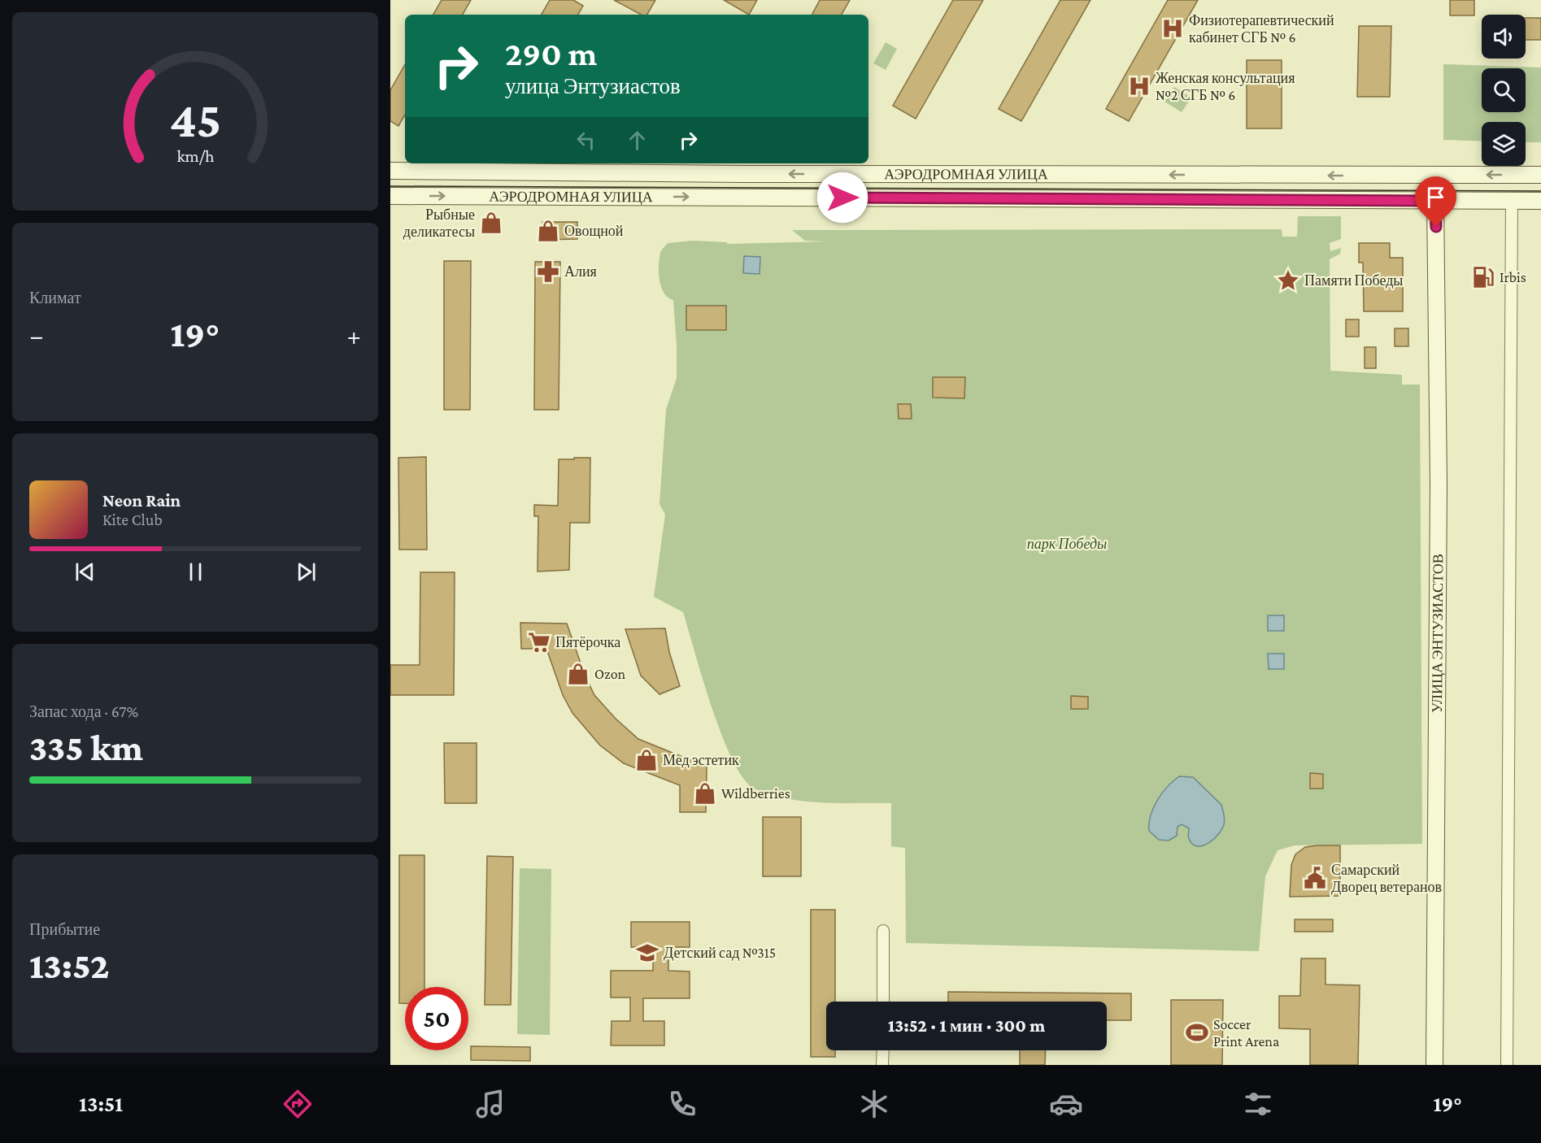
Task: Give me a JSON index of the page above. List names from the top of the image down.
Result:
{
  "streets": {
    "main road": ["АЭРОДРОМНАЯ УЛИЦА", "УЛИЦА ЭНТУЗИАСТОВ"]
  },
  "crossings": [
    ["АЭРОДРОМНАЯ УЛИЦА", "УЛИЦА ЭНТУЗИАСТОВ"]
  ],
  "parks": ["парк Победы"],
  "places": {
    "hospital": ["Физиотерапевтический кабинет СГБ № 6", "Женская консультация №2 СГБ № 6"],
    "shop": [
      "Рыбные деликатесы",
      "Овощной",
      "Ozon",
      "Мед эстетик",
      "Wildberries"
    ],
    "pharmacy": ["Алия"],
    "fuel station": ["Irbis"],
    "place": ["Памяти Победы"],
    "supermarket": ["Пятёрочка"],
    "public building": ["Самарский Дворец ветеранов"],
    "school or university": ["Детский сад №315"],
    "sports": ["Soccer Print Arena"]
  },
  "page": {
    "turn": ["290 m", "улица Энтузиастов"],
    "tile": [
      "Климат",
      ["Запас хода · 67%", "335 km"],
      ["Прибытие", "13:52"]
    ],
    "heat": ["−", "19°", "+"],
    "song": ["Neon Rain", "Kite Club"],
    "limit": "50",
    "trip": "13:52 · 1 мин · 300 m",
    "tabs": ["13:51", "19°"],
    "gauge": ["45", "km/h"]
  }
}
